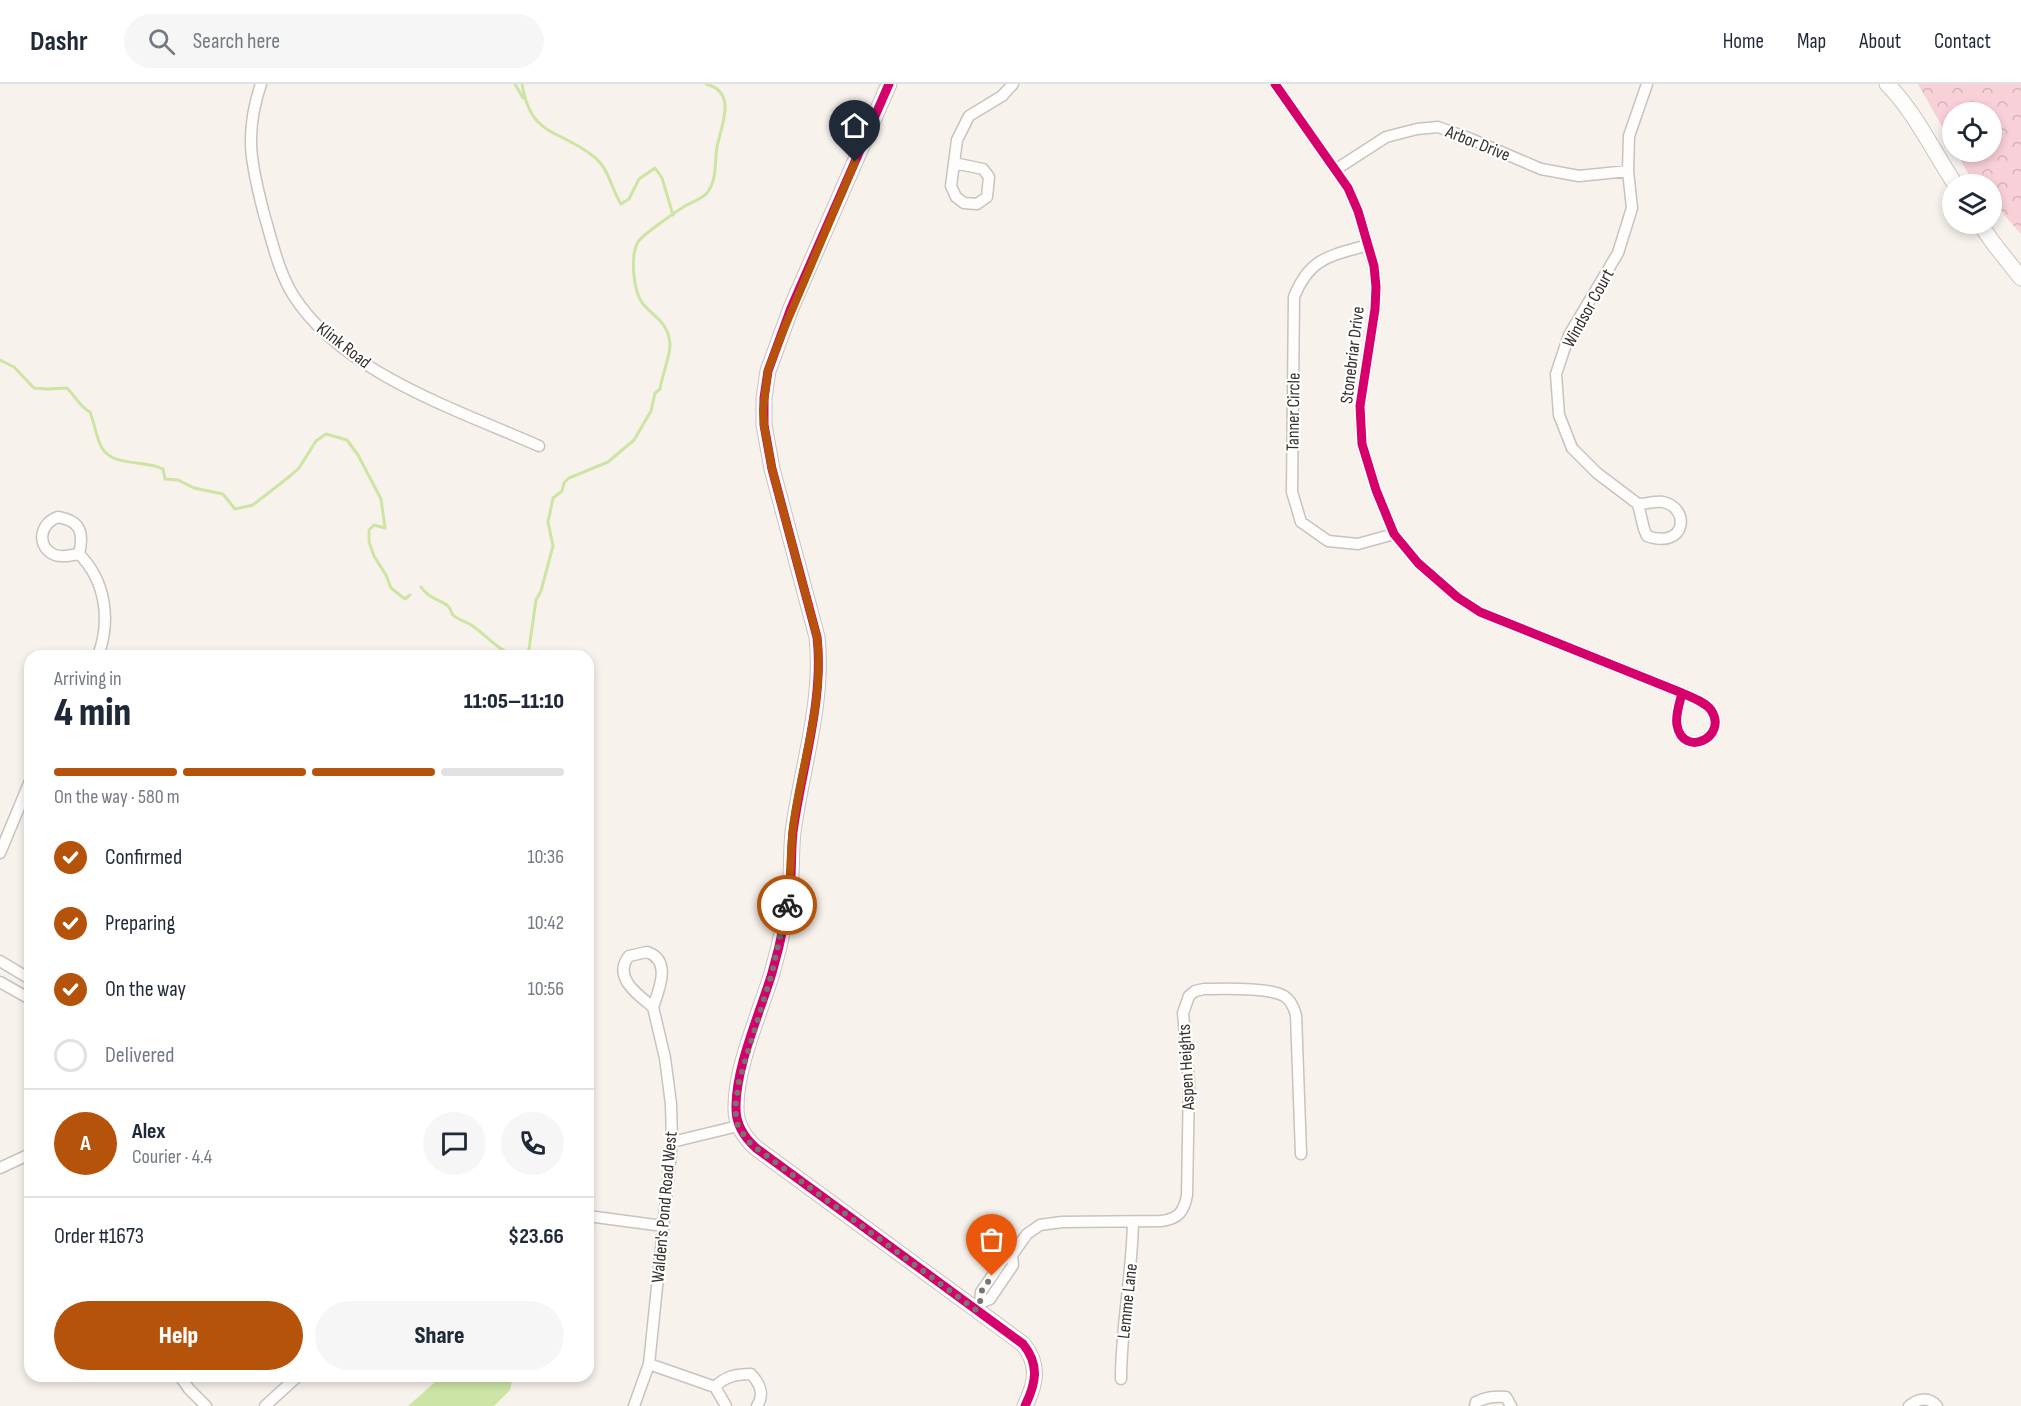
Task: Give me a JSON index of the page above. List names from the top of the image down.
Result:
{
  "streets": {
    "street": [
      "Arbor Drive",
      "Windsor Court",
      "Klink Road",
      "Stonebriar Drive",
      "Tanner Circle",
      "Aspen Heights",
      "Walden's Pond Road West",
      "Lemme Lane"
    ]
  },
  "crossings": [
    ["Arbor Drive", "Windsor Court"],
    ["Arbor Drive", "Stonebriar Drive"],
    ["Stonebriar Drive", "Tanner Circle"],
    ["Aspen Heights", "Lemme Lane"]
  ],
  "page": {
    "header": "Dashr",
    "search": "Search here",
    "nav": [
      "Home",
      "Map",
      "About",
      "Contact"
    ],
    "heading": ["4 min", "Arriving in", "11:05–11:10"],
    "panel": [
      "Alex",
      "Courier · 4.4",
      "Order #1673",
      "$23.66"
    ],
    "bar": "On the way · 580 m",
    "list": [
      ["Confirmed", "10:36"],
      ["Preparing", "10:42"],
      ["On the way", "10:56"],
      "Delivered"
    ],
    "round": "A",
    "buttons": ["Help", "Share"]
  }
}
